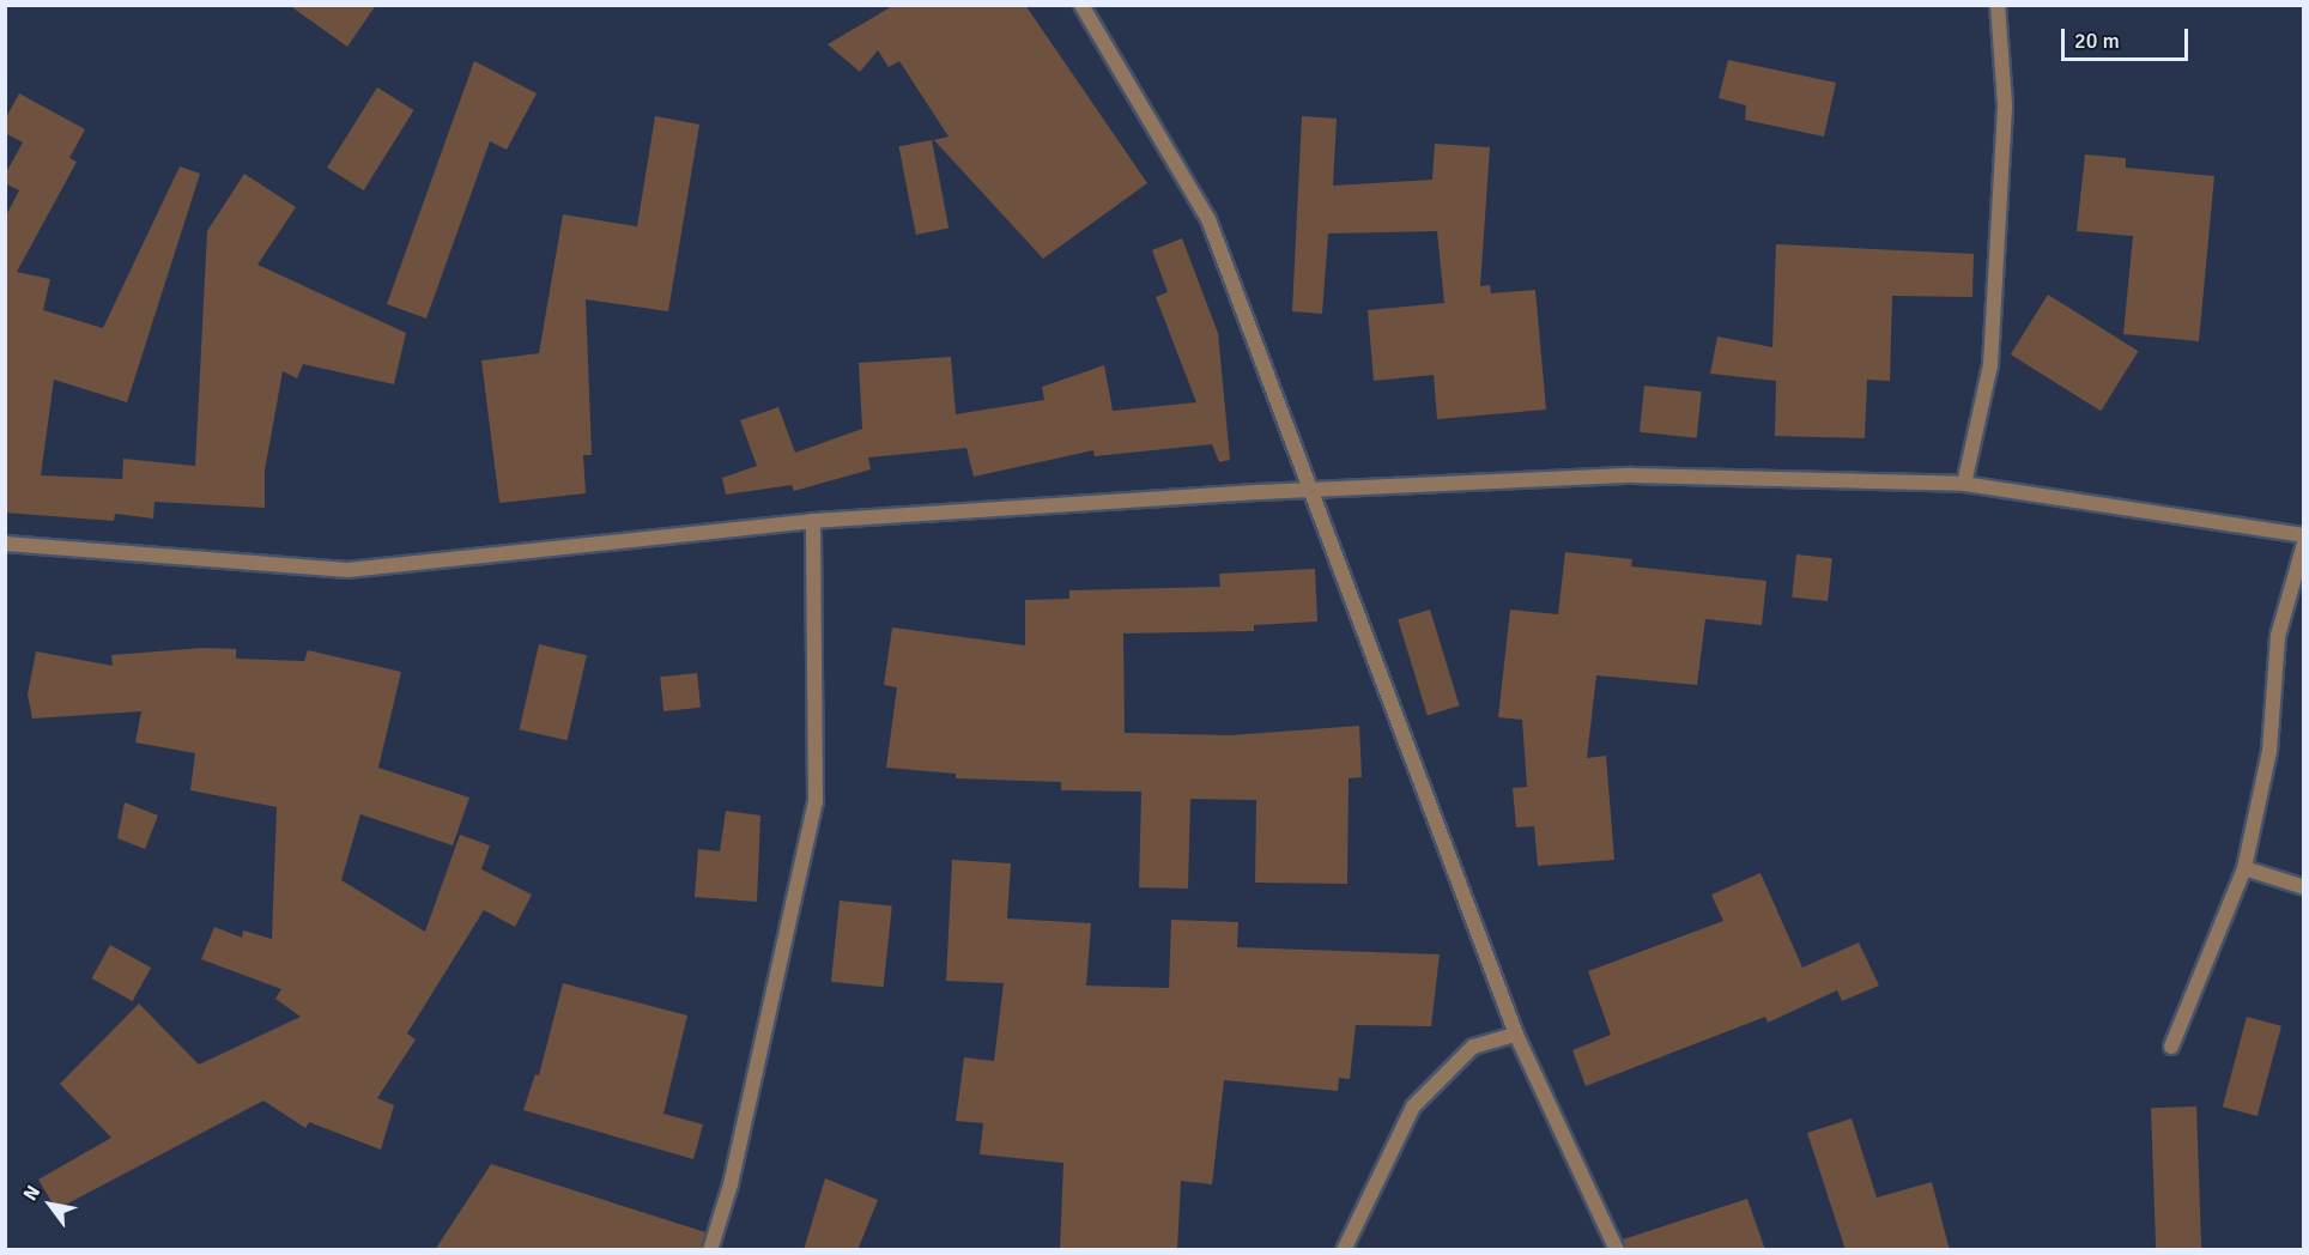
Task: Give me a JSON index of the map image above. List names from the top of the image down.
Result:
{
  "scale_bar": "20 m",
  "north": "top left"
}
